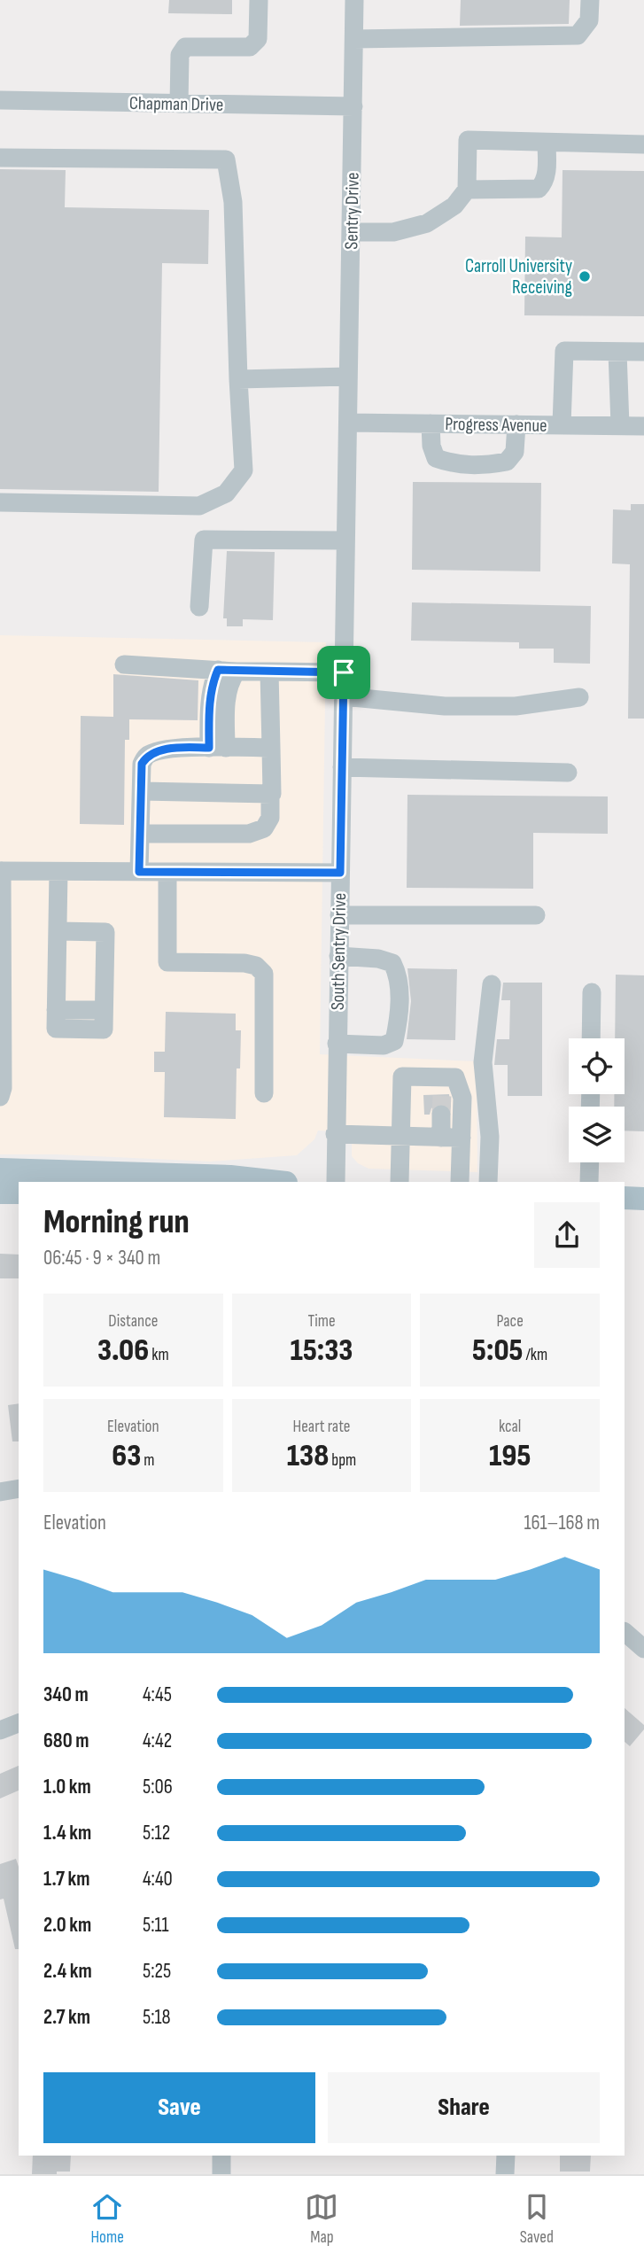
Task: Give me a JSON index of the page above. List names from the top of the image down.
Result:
{
  "streets": {
    "street": [
      "Chapman Drive",
      "Sentry Drive",
      "Progress Avenue",
      "South Sentry Drive"
    ]
  },
  "crossings": [
    ["Chapman Drive", "Sentry Drive"],
    ["Sentry Drive", "Progress Avenue"],
    ["Sentry Drive", "South Sentry Drive"],
    ["Progress Avenue", "South Sentry Drive"]
  ],
  "places": ["Carroll University Receiving"],
  "page": {
    "heading": ["Morning run", "06:45 · 9 × 340 m"],
    "stats": [
      ["Distance", "3.06 km"],
      ["Time", "15:33"],
      ["Pace", "5:05 /km"],
      ["Elevation", "63 m"],
      ["Heart rate", "138 bpm"],
      ["kcal", "195"]
    ],
    "chart": ["Elevation", "161–168 m"],
    "list": [
      {
        "name": "340 m",
        "note": "4:45"
      },
      {
        "name": "680 m",
        "note": "4:42"
      },
      {
        "name": "1.0 km",
        "note": "5:06"
      },
      {
        "name": "1.4 km",
        "note": "5:12"
      },
      {
        "name": "1.7 km",
        "note": "4:40"
      },
      {
        "name": "2.0 km",
        "note": "5:11"
      },
      {
        "name": "2.4 km",
        "note": "5:25"
      },
      {
        "name": "2.7 km",
        "note": "5:18"
      }
    ],
    "buttons": ["Save", "Share"],
    "tabs": ["Home", "Map", "Saved"]
  }
}
